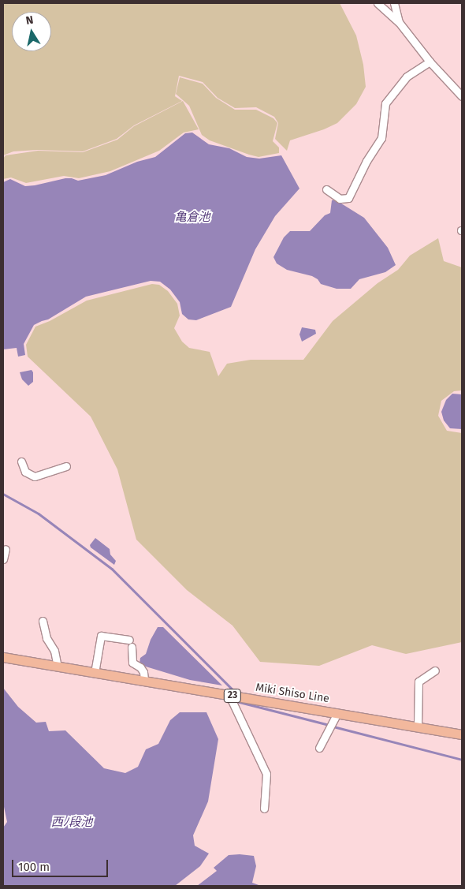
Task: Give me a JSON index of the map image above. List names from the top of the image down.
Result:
{
  "streets": {
    "main road": ["Miki Shiso Line", "23"]
  },
  "water": ["亀倉池", "西ﾉ段池"],
  "scale_bar": "100 m",
  "north": "top"
}
